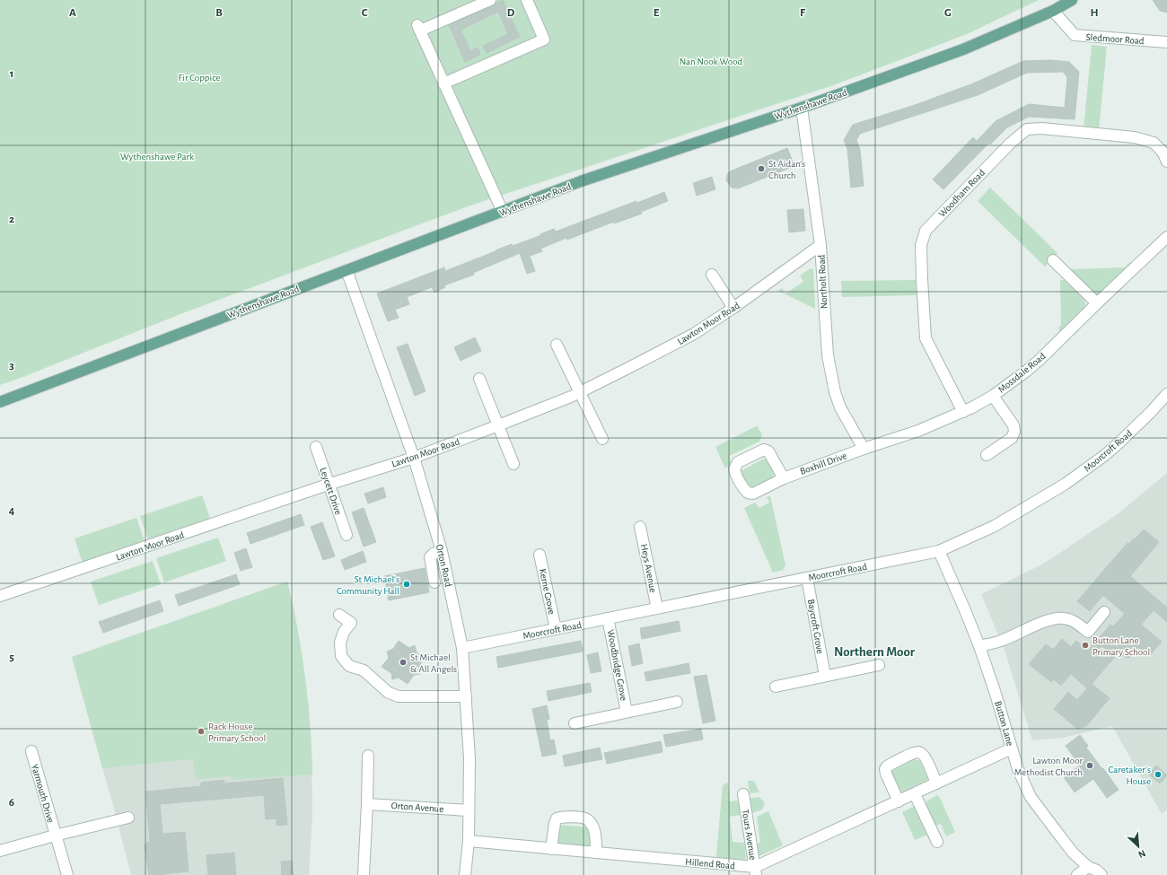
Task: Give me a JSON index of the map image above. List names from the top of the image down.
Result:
{
  "streets": {
    "main road": ["Wythenshawe Road"],
    "street": [
      "Sledmoor Road",
      "Woodham Road",
      "Northolt Road",
      "Lawton Moor Road",
      "Mossdale Road",
      "Moorcroft Road",
      "Boxhill Drive",
      "Leycett Drive",
      "Orton Road",
      "Heys Avenue",
      "Kerne Grove",
      "Baycroft Grove",
      "Woodbridge Grove",
      "Button Lane",
      "Yarmouth Drive",
      "Orton Avenue",
      "Tours Avenue",
      "Hillend Road"
    ]
  },
  "crossings": [
    ["Sledmoor Road", "Wythenshawe Road"],
    ["Wythenshawe Road", "Northolt Road"],
    ["Wythenshawe Road", "Orton Road"],
    ["Woodham Road", "Mossdale Road"],
    ["Northolt Road", "Lawton Moor Road"],
    ["Northolt Road", "Mossdale Road"],
    ["Northolt Road", "Boxhill Drive"],
    ["Lawton Moor Road", "Leycett Drive"],
    ["Lawton Moor Road", "Orton Road"],
    ["Mossdale Road", "Boxhill Drive"],
    ["Moorcroft Road", "Orton Road"],
    ["Moorcroft Road", "Heys Avenue"],
    ["Moorcroft Road", "Kerne Grove"],
    ["Moorcroft Road", "Baycroft Grove"],
    ["Moorcroft Road", "Woodbridge Grove"],
    ["Moorcroft Road", "Button Lane"],
    ["Orton Road", "Orton Avenue"],
    ["Orton Road", "Hillend Road"],
    ["Button Lane", "Hillend Road"],
    ["Tours Avenue", "Hillend Road"]
  ],
  "districts": ["Northern Moor"],
  "parks": ["Nan Nook Wood", "Fir Coppice", "Wythenshawe Park"],
  "places": [
    "St Aidan's Church",
    "St Michael's Community Hall",
    "Button Lane Primary School",
    "St Michael & All Angels",
    "Rack House Primary School",
    "Lawton Moor Methodist Church",
    "Caretaker's House"
  ],
  "north": "bottom right",
  "grid": {
    "columns": [
      "A",
      "B",
      "C",
      "D",
      "E",
      "F",
      "G",
      "H"
    ],
    "rows": [
      "1",
      "2",
      "3",
      "4",
      "5",
      "6"
    ]
  }
}
